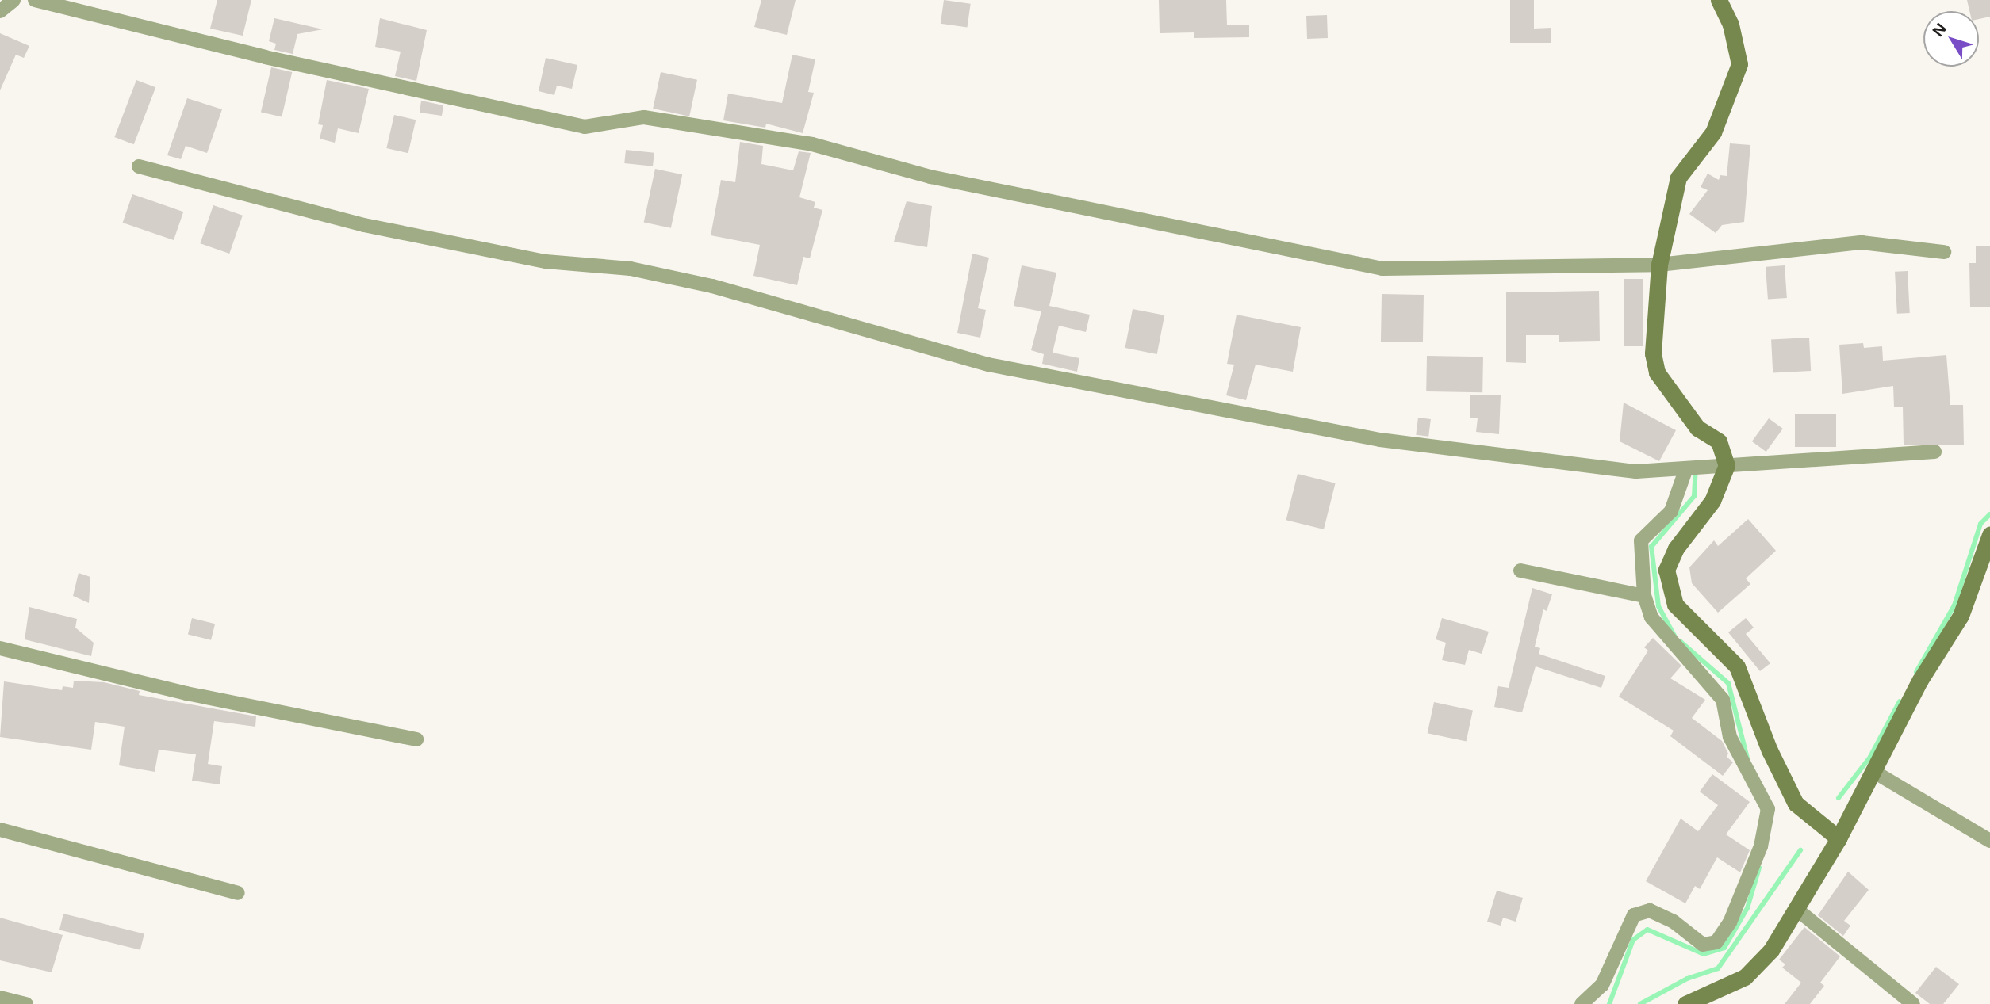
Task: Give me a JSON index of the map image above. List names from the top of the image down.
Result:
{
  "north": "top left"
}
